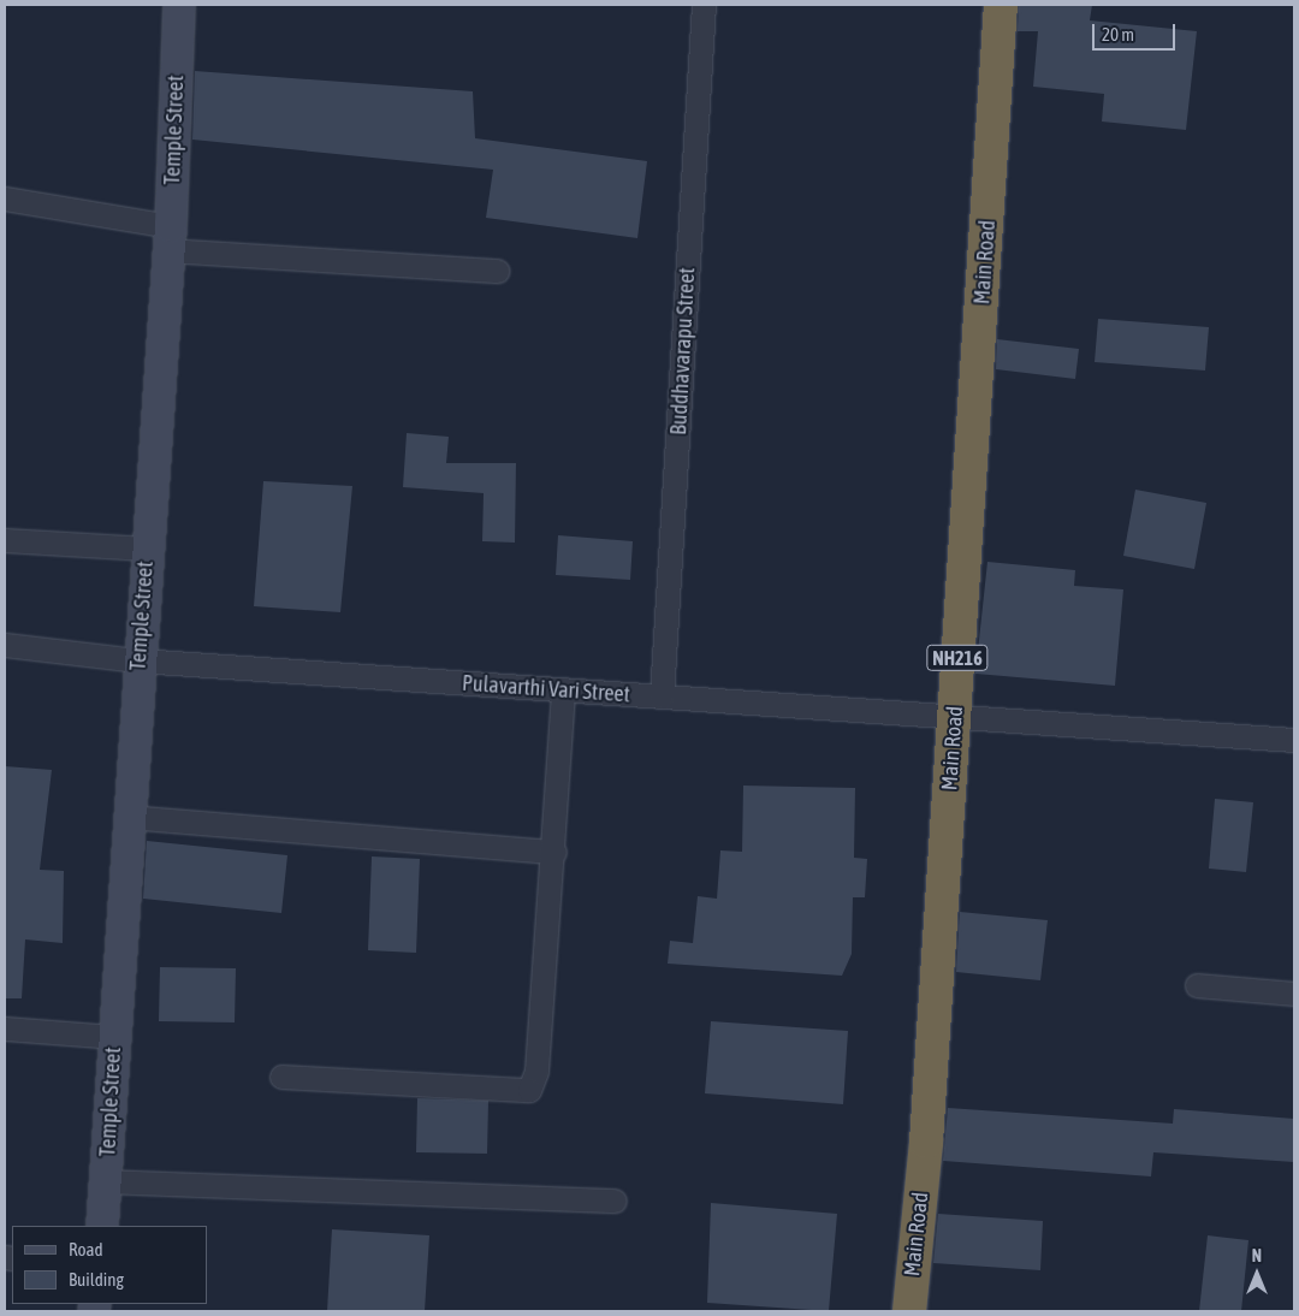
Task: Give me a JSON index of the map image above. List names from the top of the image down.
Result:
{
  "streets": {
    "highway": ["Main Road", "NH216"],
    "street": ["Temple Street", "Buddhavarapu Street", "Pulavarthi Vari Street"]
  },
  "crossings": [
    ["Temple Street", "Pulavarthi Vari Street"],
    ["Main Road", "Pulavarthi Vari Street"],
    ["Buddhavarapu Street", "Pulavarthi Vari Street"]
  ],
  "legend": ["Road", "Building"],
  "scale_bar": "20 m",
  "north": "top"
}
